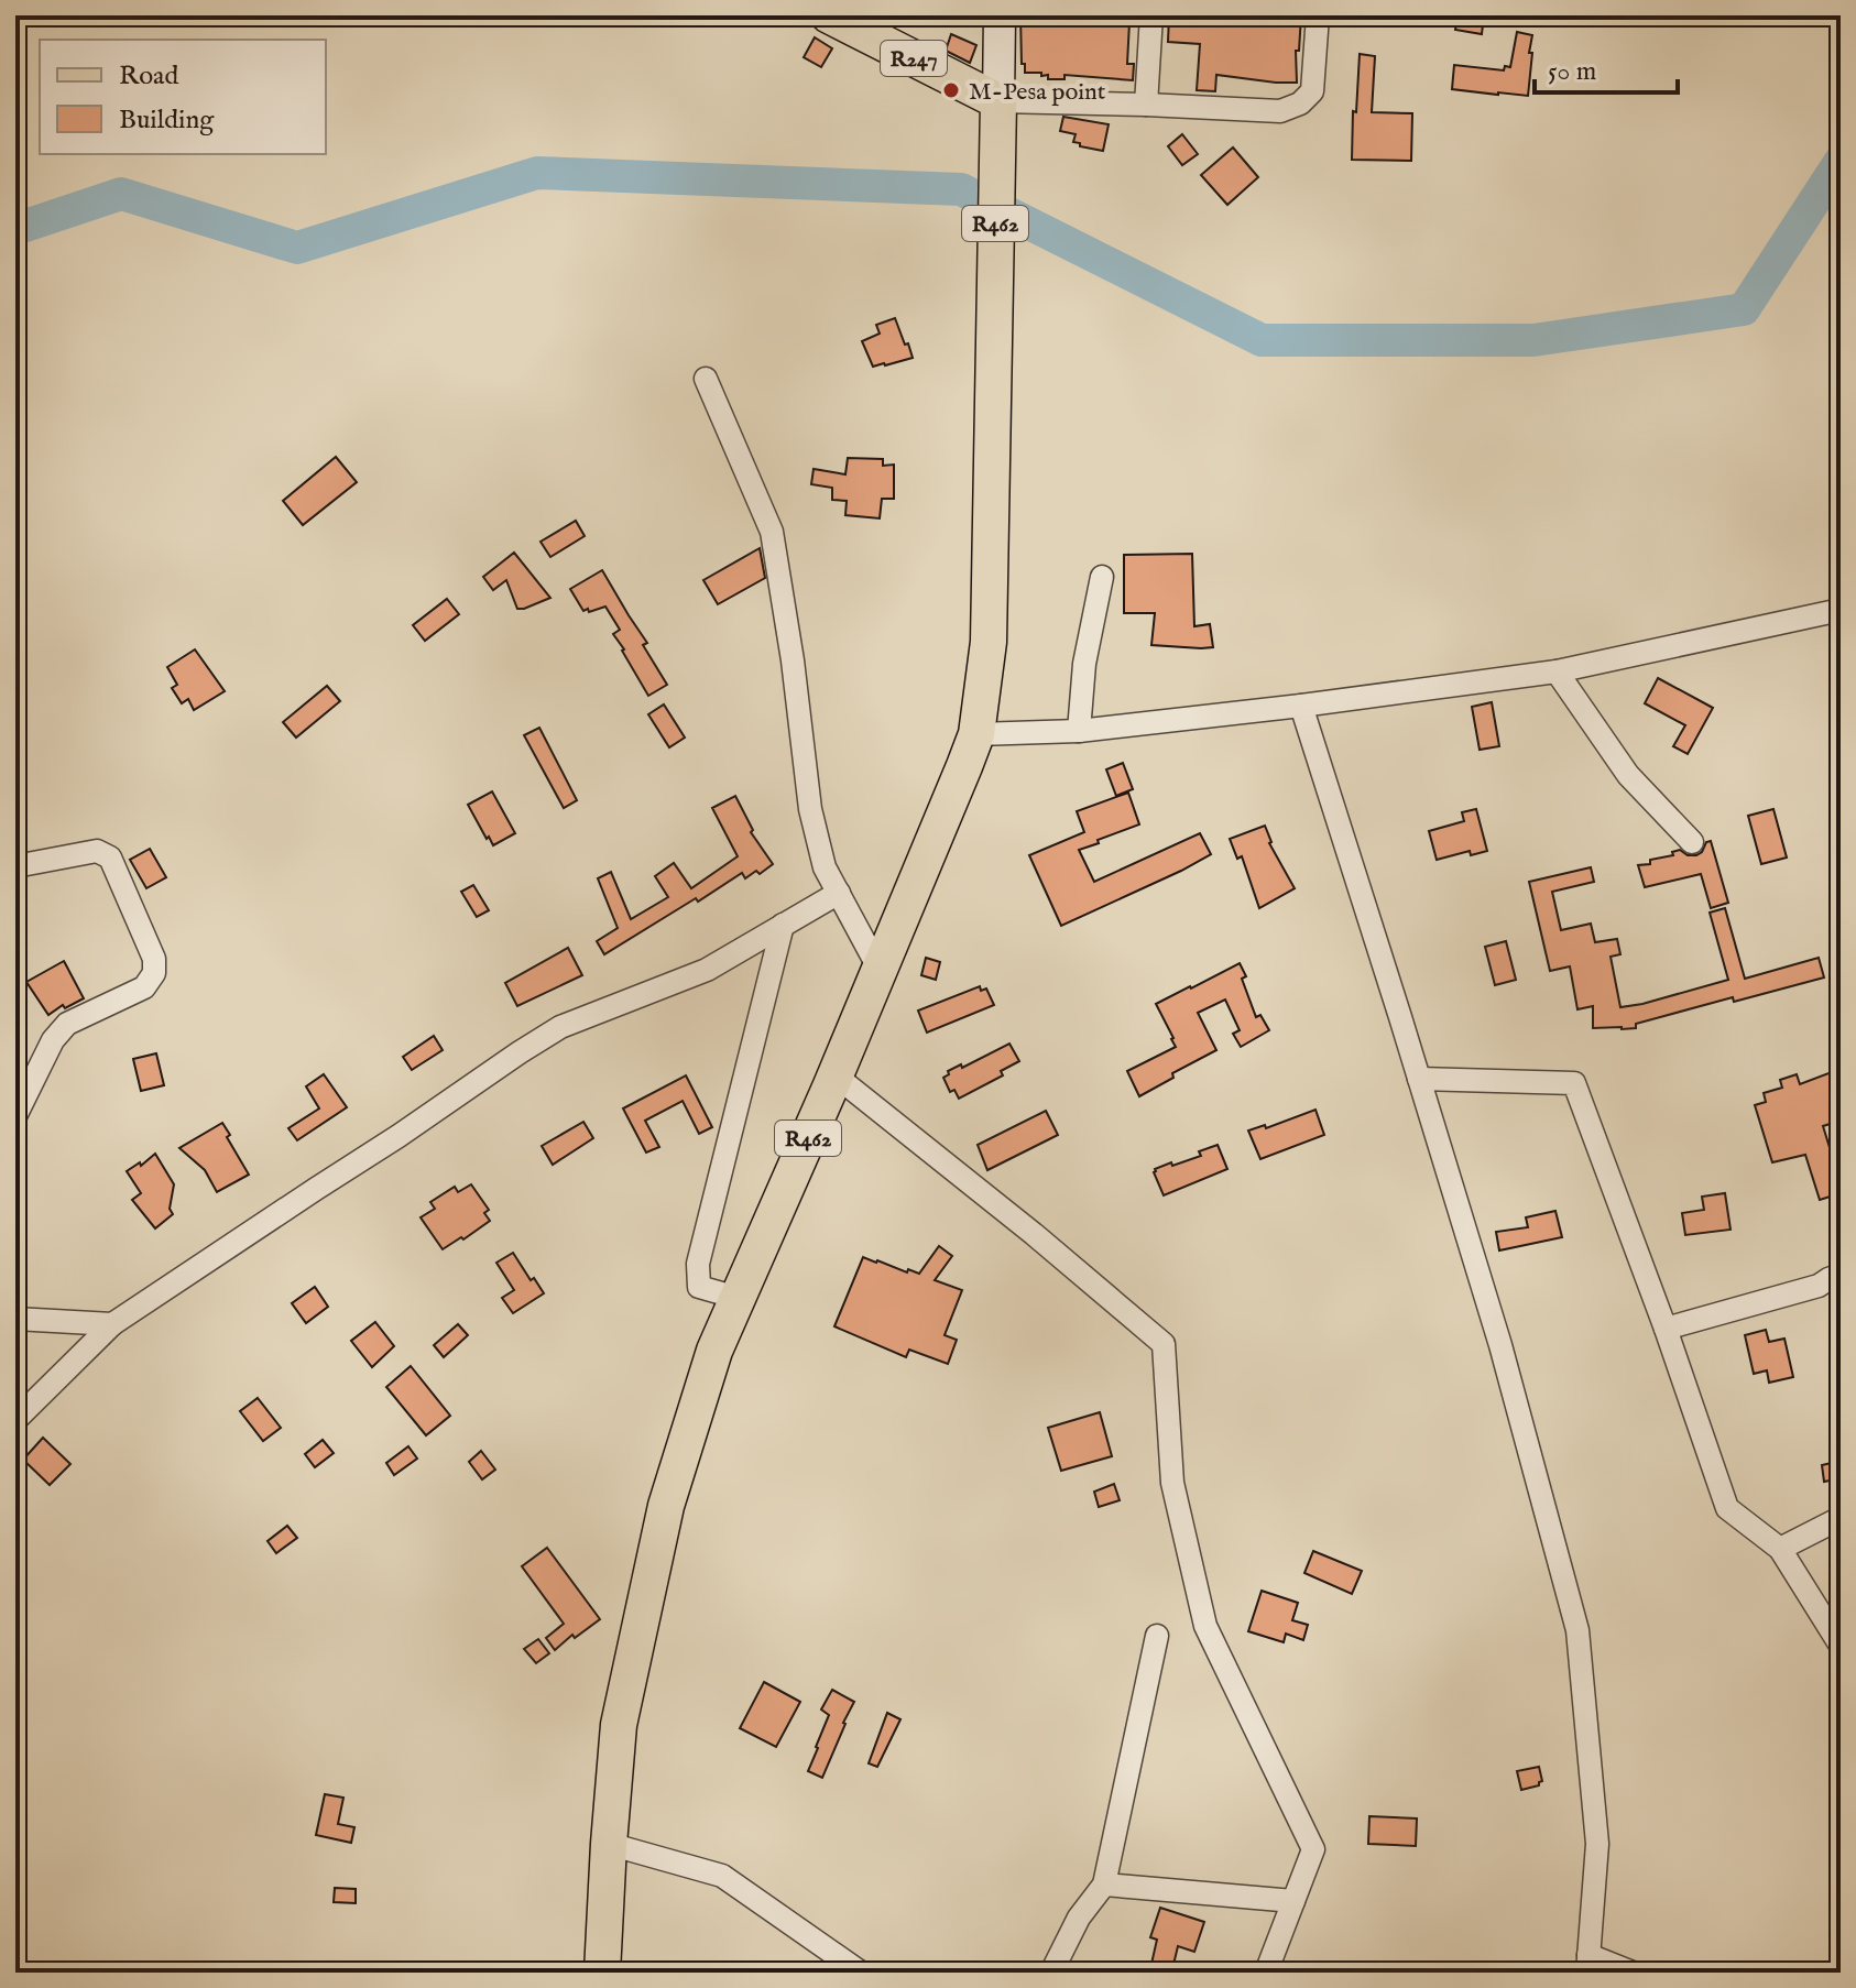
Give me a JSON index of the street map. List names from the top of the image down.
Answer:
{
  "streets": {
    "main road": ["R247", "R462"]
  },
  "crossings": [
    ["R247", "R462"]
  ],
  "places": ["M-Pesa point"],
  "legend": ["Road", "Building"],
  "scale_bar": "50 m"
}
